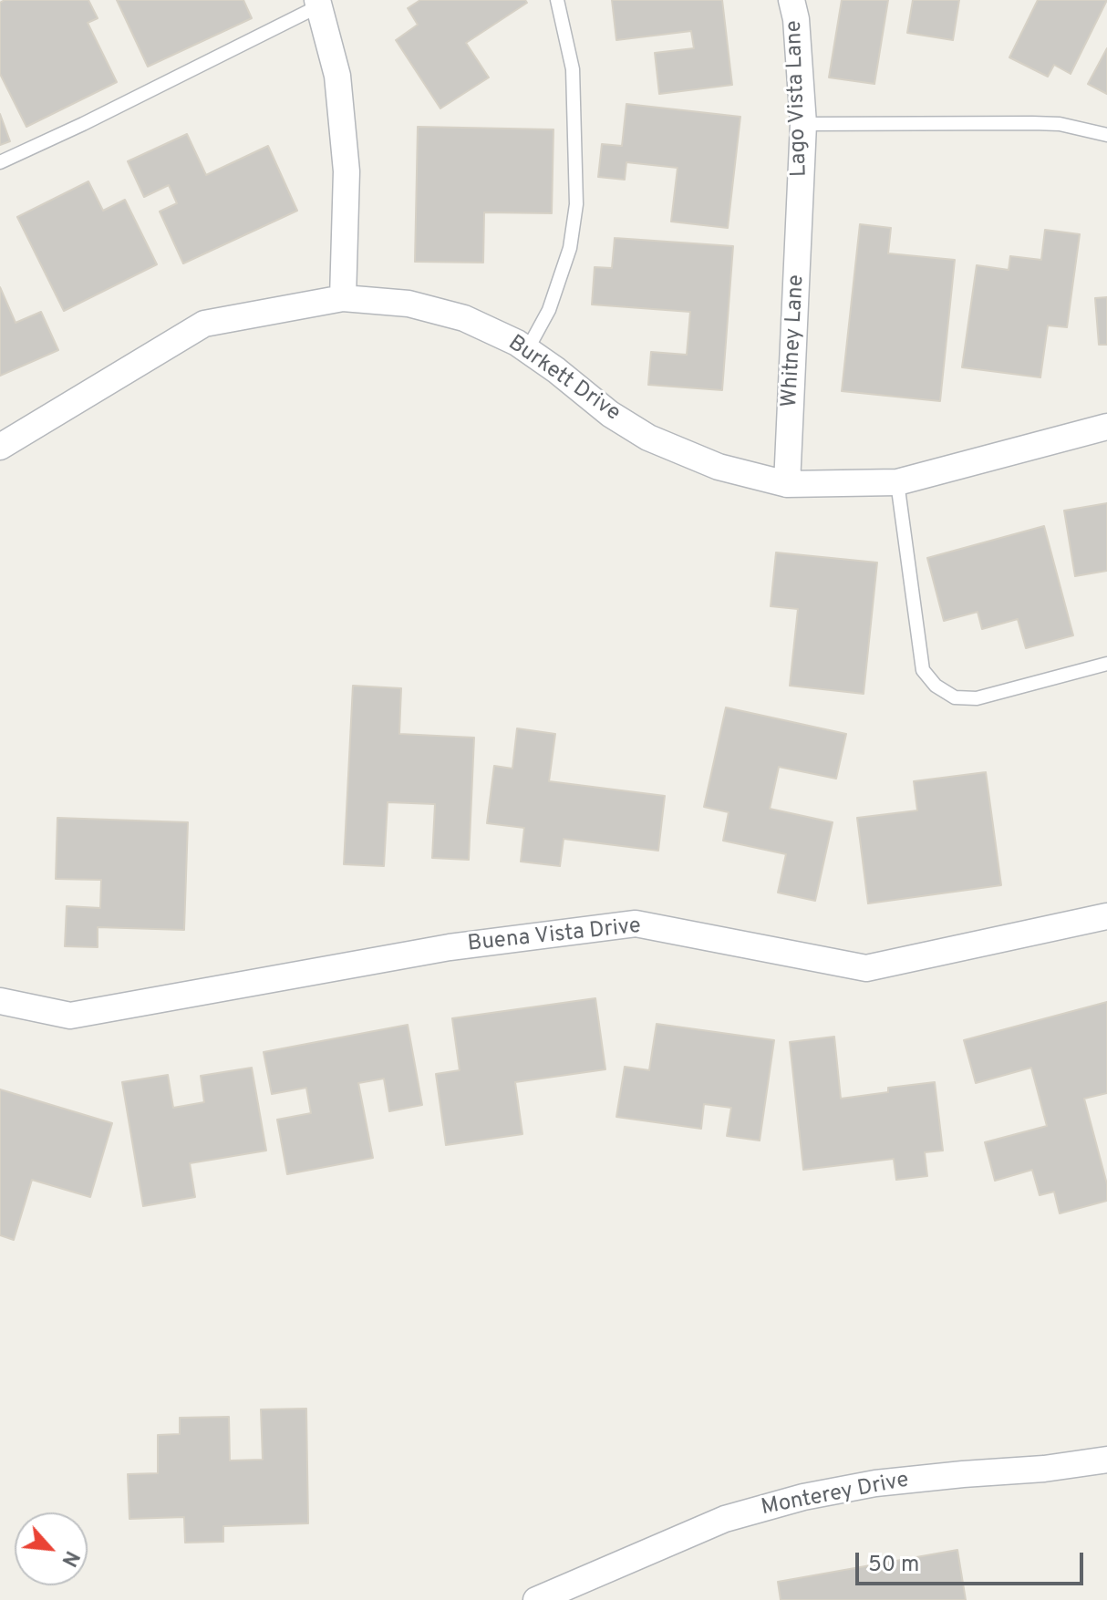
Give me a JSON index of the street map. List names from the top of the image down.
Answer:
{
  "streets": {
    "street": [
      "Lago Vista Lane",
      "Whitney Lane",
      "Burkett Drive",
      "Buena Vista Drive",
      "Monterey Drive"
    ]
  },
  "crossings": [
    ["Lago Vista Lane", "Whitney Lane"],
    ["Whitney Lane", "Burkett Drive"]
  ],
  "scale_bar": "50 m",
  "north": "bottom right"
}
